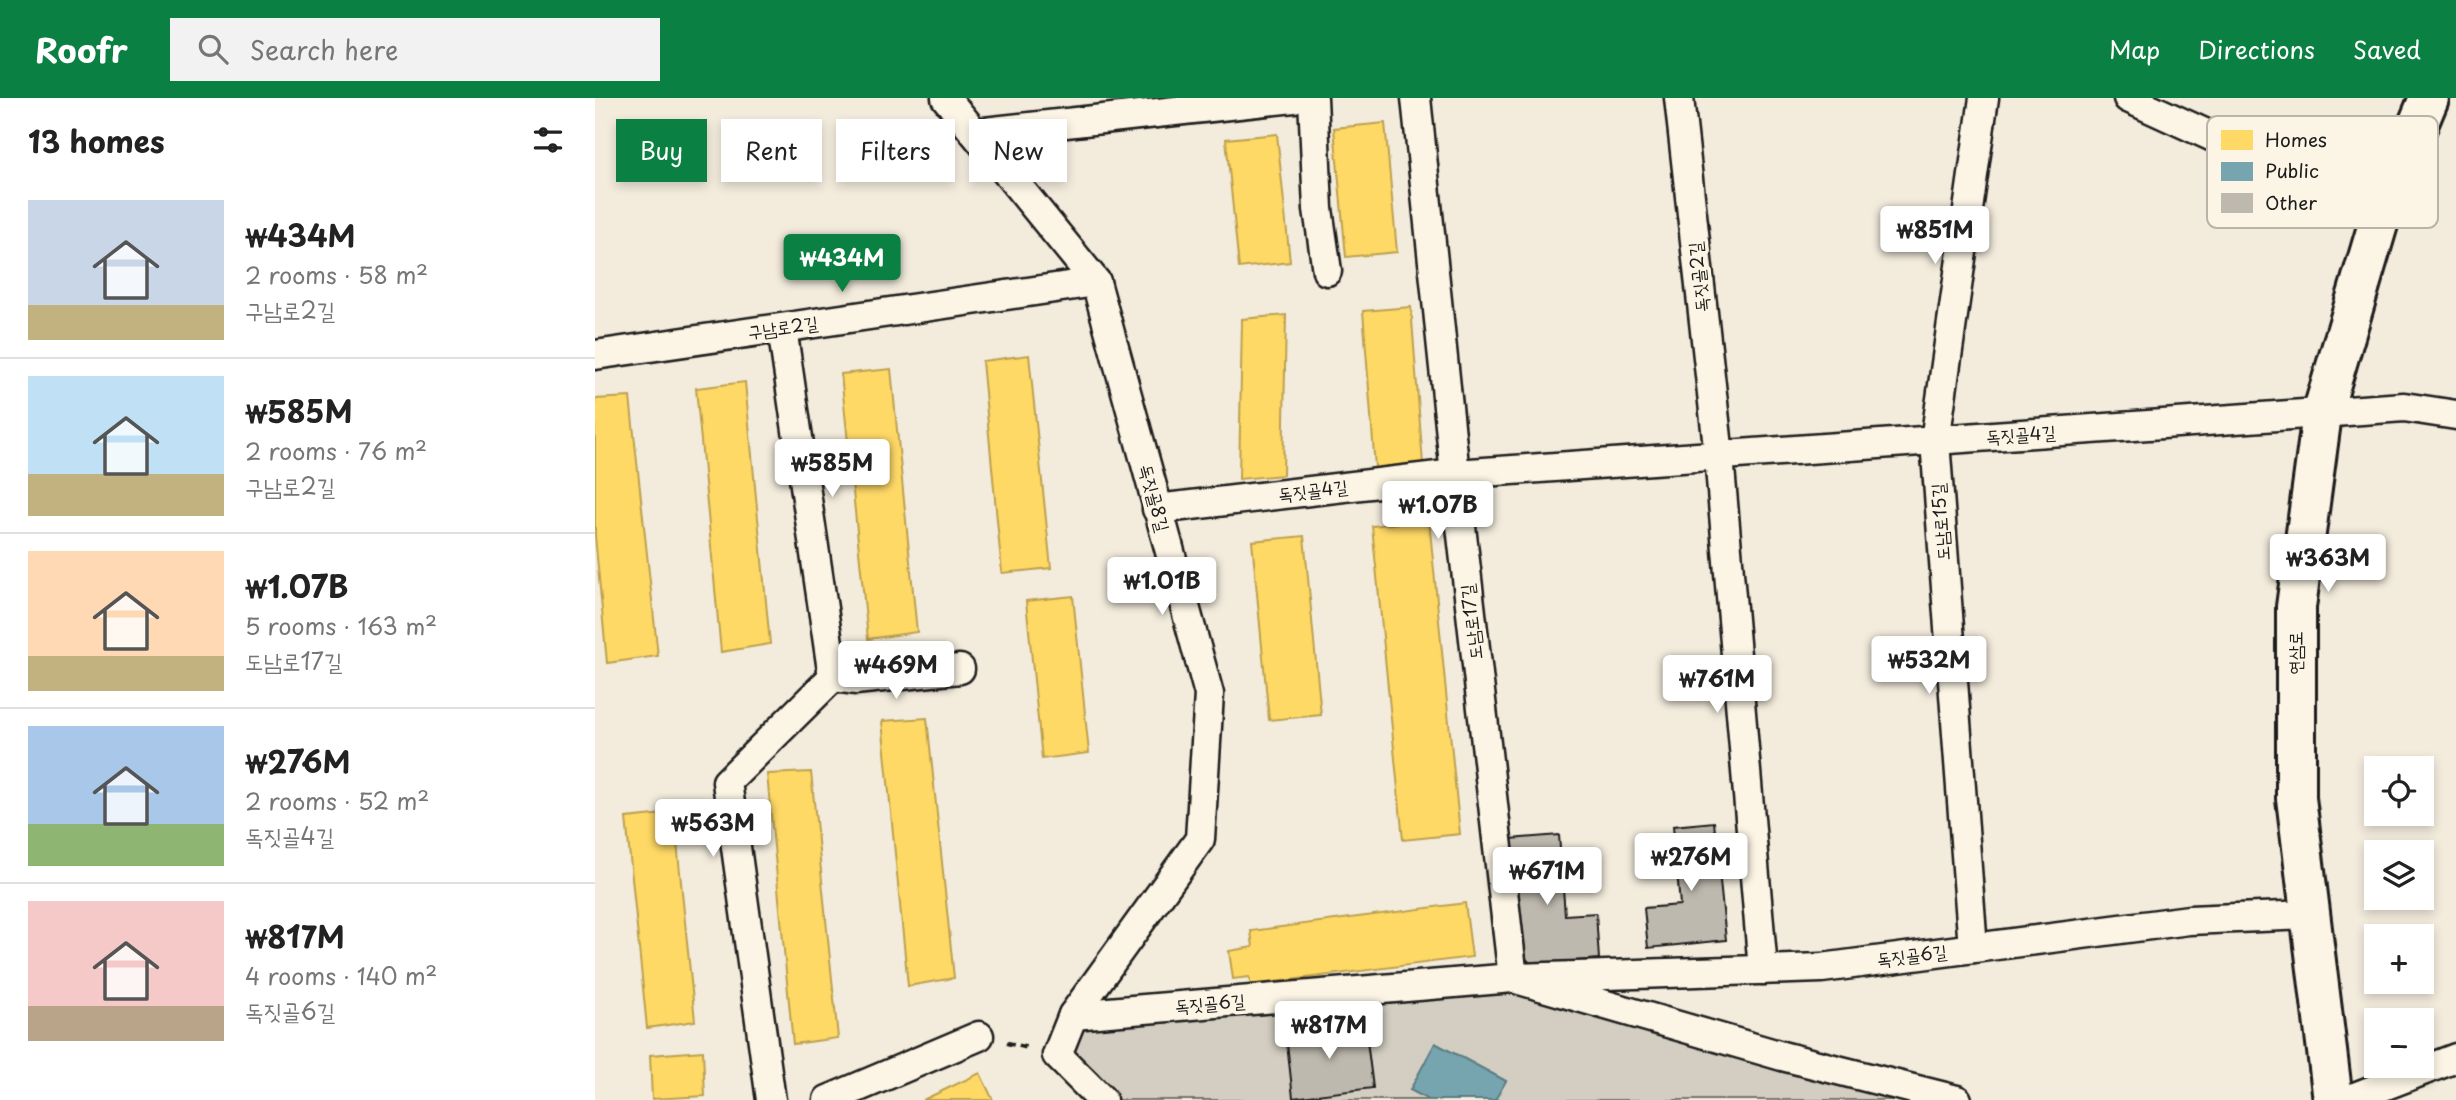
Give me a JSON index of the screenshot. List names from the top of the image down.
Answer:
{
  "streets": {
    "main road": ["연삼로"],
    "street": [
      "독짓골2길",
      "구남로2길",
      "독짓골4길",
      "독짓골8길",
      "도남로15길",
      "도남로17길",
      "독짓골6길"
    ]
  },
  "crossings": [
    ["독짓골2길", "독짓골4길"],
    ["구남로2길", "독짓골8길"],
    ["독짓골4길", "독짓골8길"],
    ["독짓골4길", "도남로15길"],
    ["독짓골4길", "도남로17길"],
    ["독짓골4길", "연삼로"],
    ["독짓골8길", "독짓골6길"],
    ["도남로15길", "독짓골6길"],
    ["도남로17길", "독짓골6길"],
    ["연삼로", "독짓골6길"]
  ],
  "legend": ["Homes", "Public", "Other"],
  "page": {
    "header": "Roofr",
    "search": "Search here",
    "nav": ["Map", "Directions", "Saved"],
    "heading": "13 homes",
    "chip": [
      "Buy",
      "Rent",
      "Filters",
      "New"
    ],
    "list": [
      {
        "name": "₩434M",
        "note": "2 rooms · 58 m² · 구남로2길"
      },
      {
        "name": "₩585M",
        "note": "2 rooms · 76 m² · 구남로2길"
      },
      {
        "name": "₩1.07B",
        "note": "5 rooms · 163 m² · 도남로17길"
      },
      {
        "name": "₩276M",
        "note": "2 rooms · 52 m² · 독짓골4길"
      },
      {
        "name": "₩817M",
        "note": "4 rooms · 140 m² · 독짓골6길"
      }
    ],
    "price": [
      "₩851M",
      "₩434M",
      "₩585M",
      "₩1.07B",
      "₩363M",
      "₩1.01B",
      "₩532M",
      "₩469M",
      "₩761M",
      "₩563M",
      "₩276M",
      "₩671M",
      "₩817M"
    ],
    "map_buttons": ["+", "−"]
  }
}
